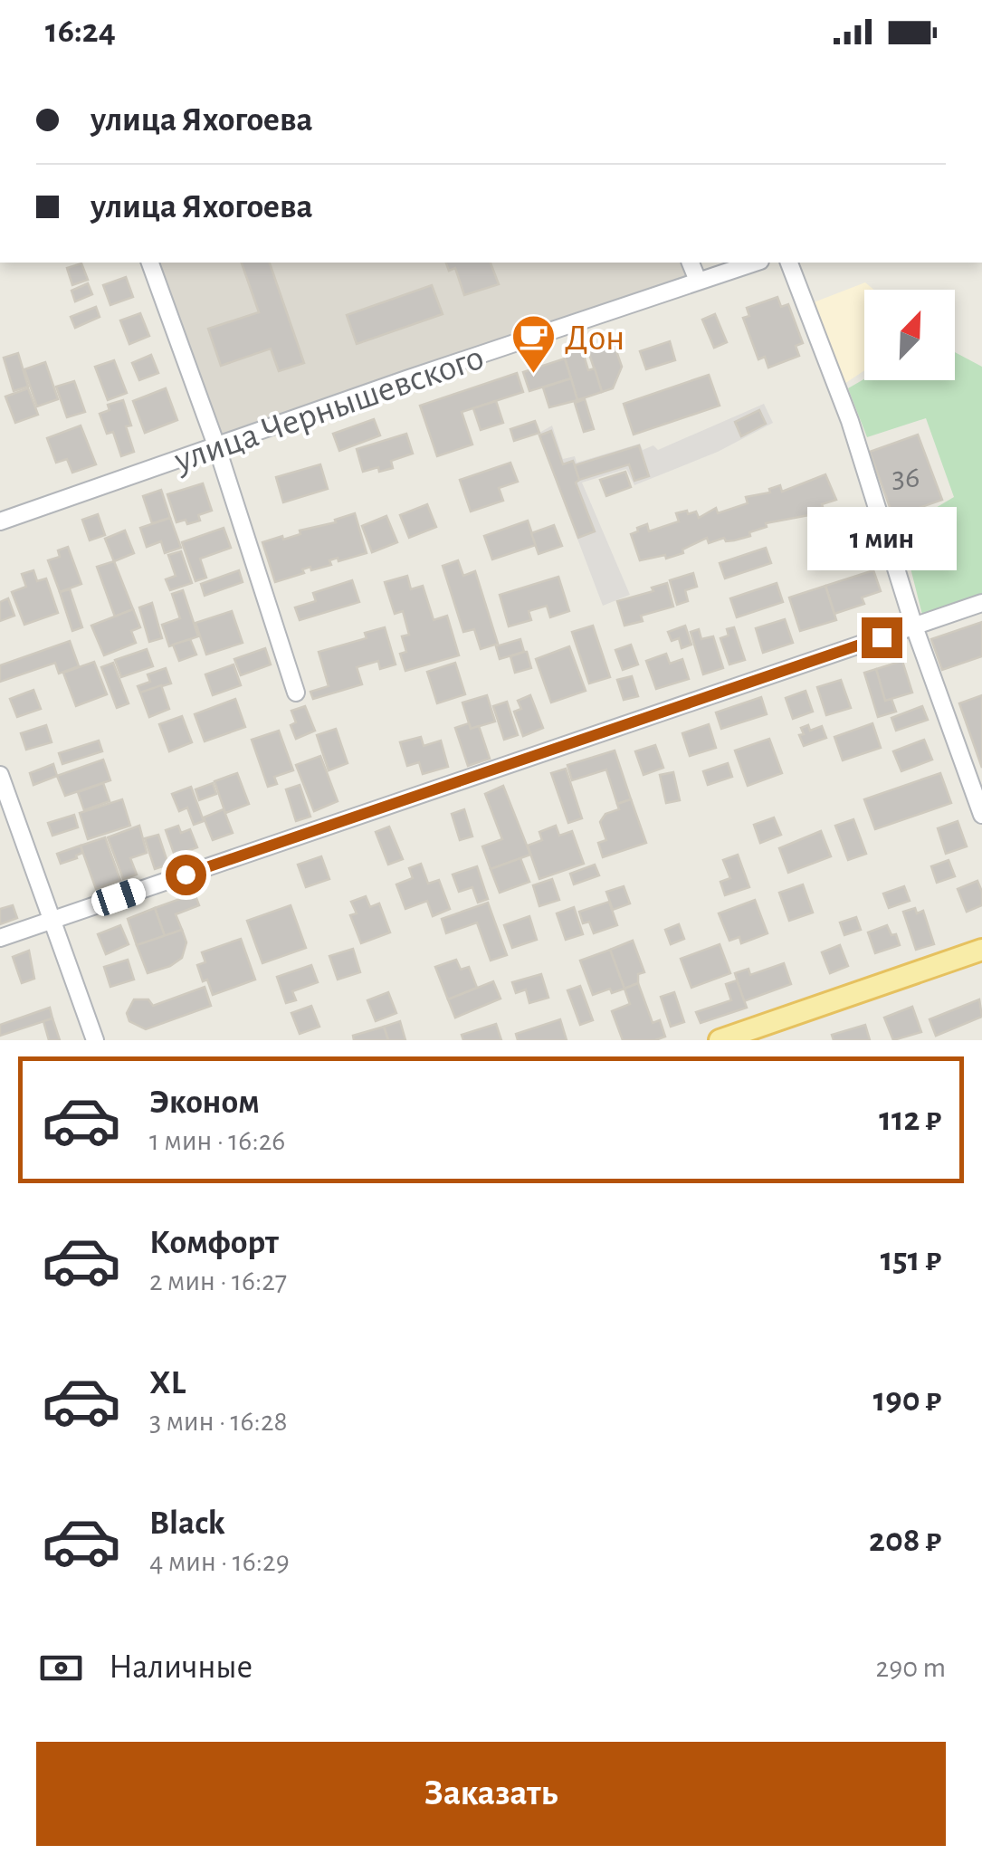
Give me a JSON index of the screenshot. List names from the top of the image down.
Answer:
{
  "streets": {
    "street": ["улица Чернышевского"]
  },
  "places": {
    "cafe": ["Дон"]
  },
  "house_numbers": ["36"],
  "north": "top right",
  "page": {
    "status": "16:24",
    "banner": ["улица Яхогоева", "улица Яхогоева"],
    "bubble": "1 мин",
    "list": [
      {
        "name": "Эконом",
        "note": "1 мин · 16:26",
        "value": "112 ₽"
      },
      {
        "name": "Комфорт",
        "note": "2 мин · 16:27",
        "value": "151 ₽"
      },
      {
        "name": "XL",
        "note": "3 мин · 16:28",
        "value": "190 ₽"
      },
      {
        "name": "Black",
        "note": "4 мин · 16:29",
        "value": "208 ₽"
      }
    ],
    "pay": ["Наличные", "290 m"],
    "buttons": "Заказать"
  }
}
